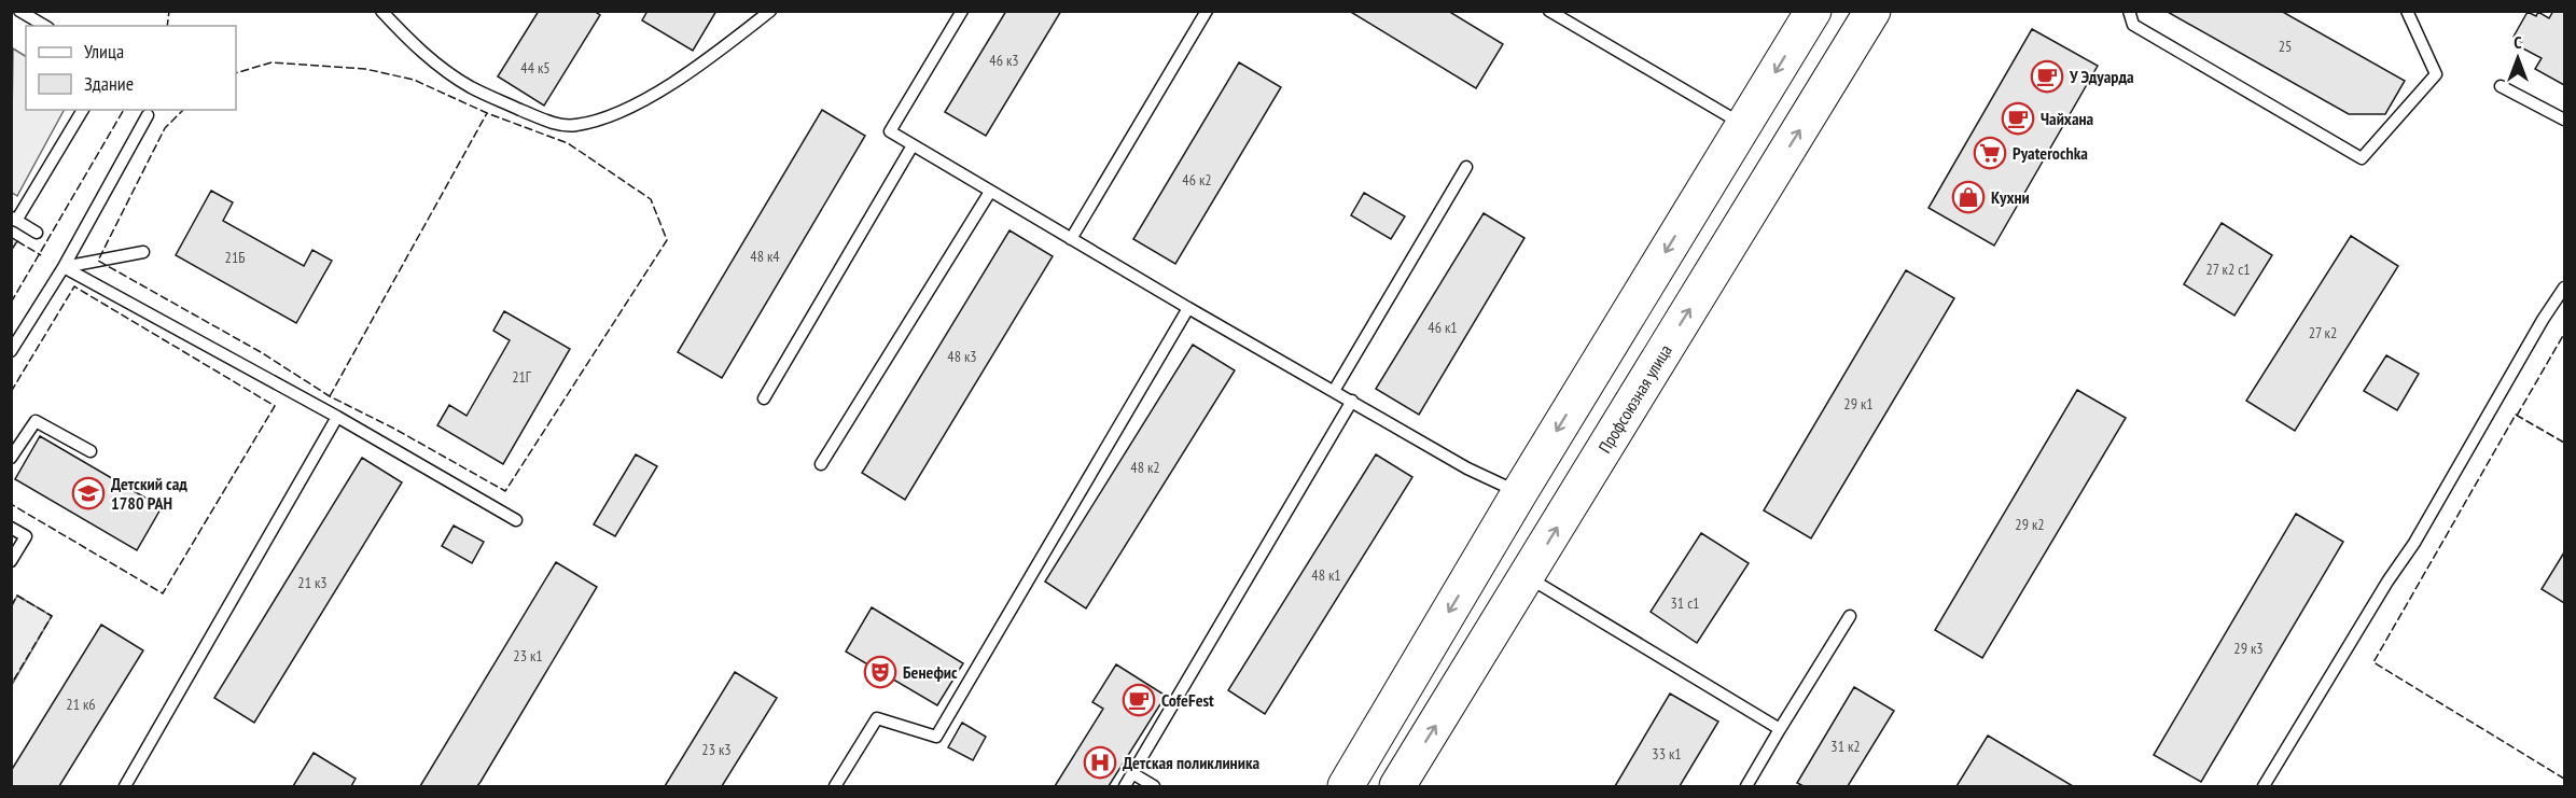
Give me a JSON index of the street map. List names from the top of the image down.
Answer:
{
  "streets": {
    "main road": ["Профсоюзная улица"]
  },
  "places": {
    "cafe": ["У Эдуарда", "Чайхана", "CofeFest"],
    "supermarket": ["Pyaterochka"],
    "shop": ["Кухни"],
    "school or university": ["Детский сад 1780 РАН"],
    "theatre": ["Бенефис"],
    "hospital": ["Детская поликлиника"]
  },
  "house_numbers": [
    "25",
    "46 к3",
    "44 к5",
    "46 к2",
    "48 к4",
    "21Б",
    "27 к2 с1",
    "46 к1",
    "27 к2",
    "48 к3",
    "21Г",
    "29 к1",
    "48 к2",
    "29 к2",
    "48 к1",
    "21 к3",
    "31 с1",
    "29 к3",
    "23 к1",
    "21 к6",
    "31 к2",
    "23 к3",
    "33 к1"
  ],
  "legend": ["Улица", "Здание"],
  "north": "top"
}
